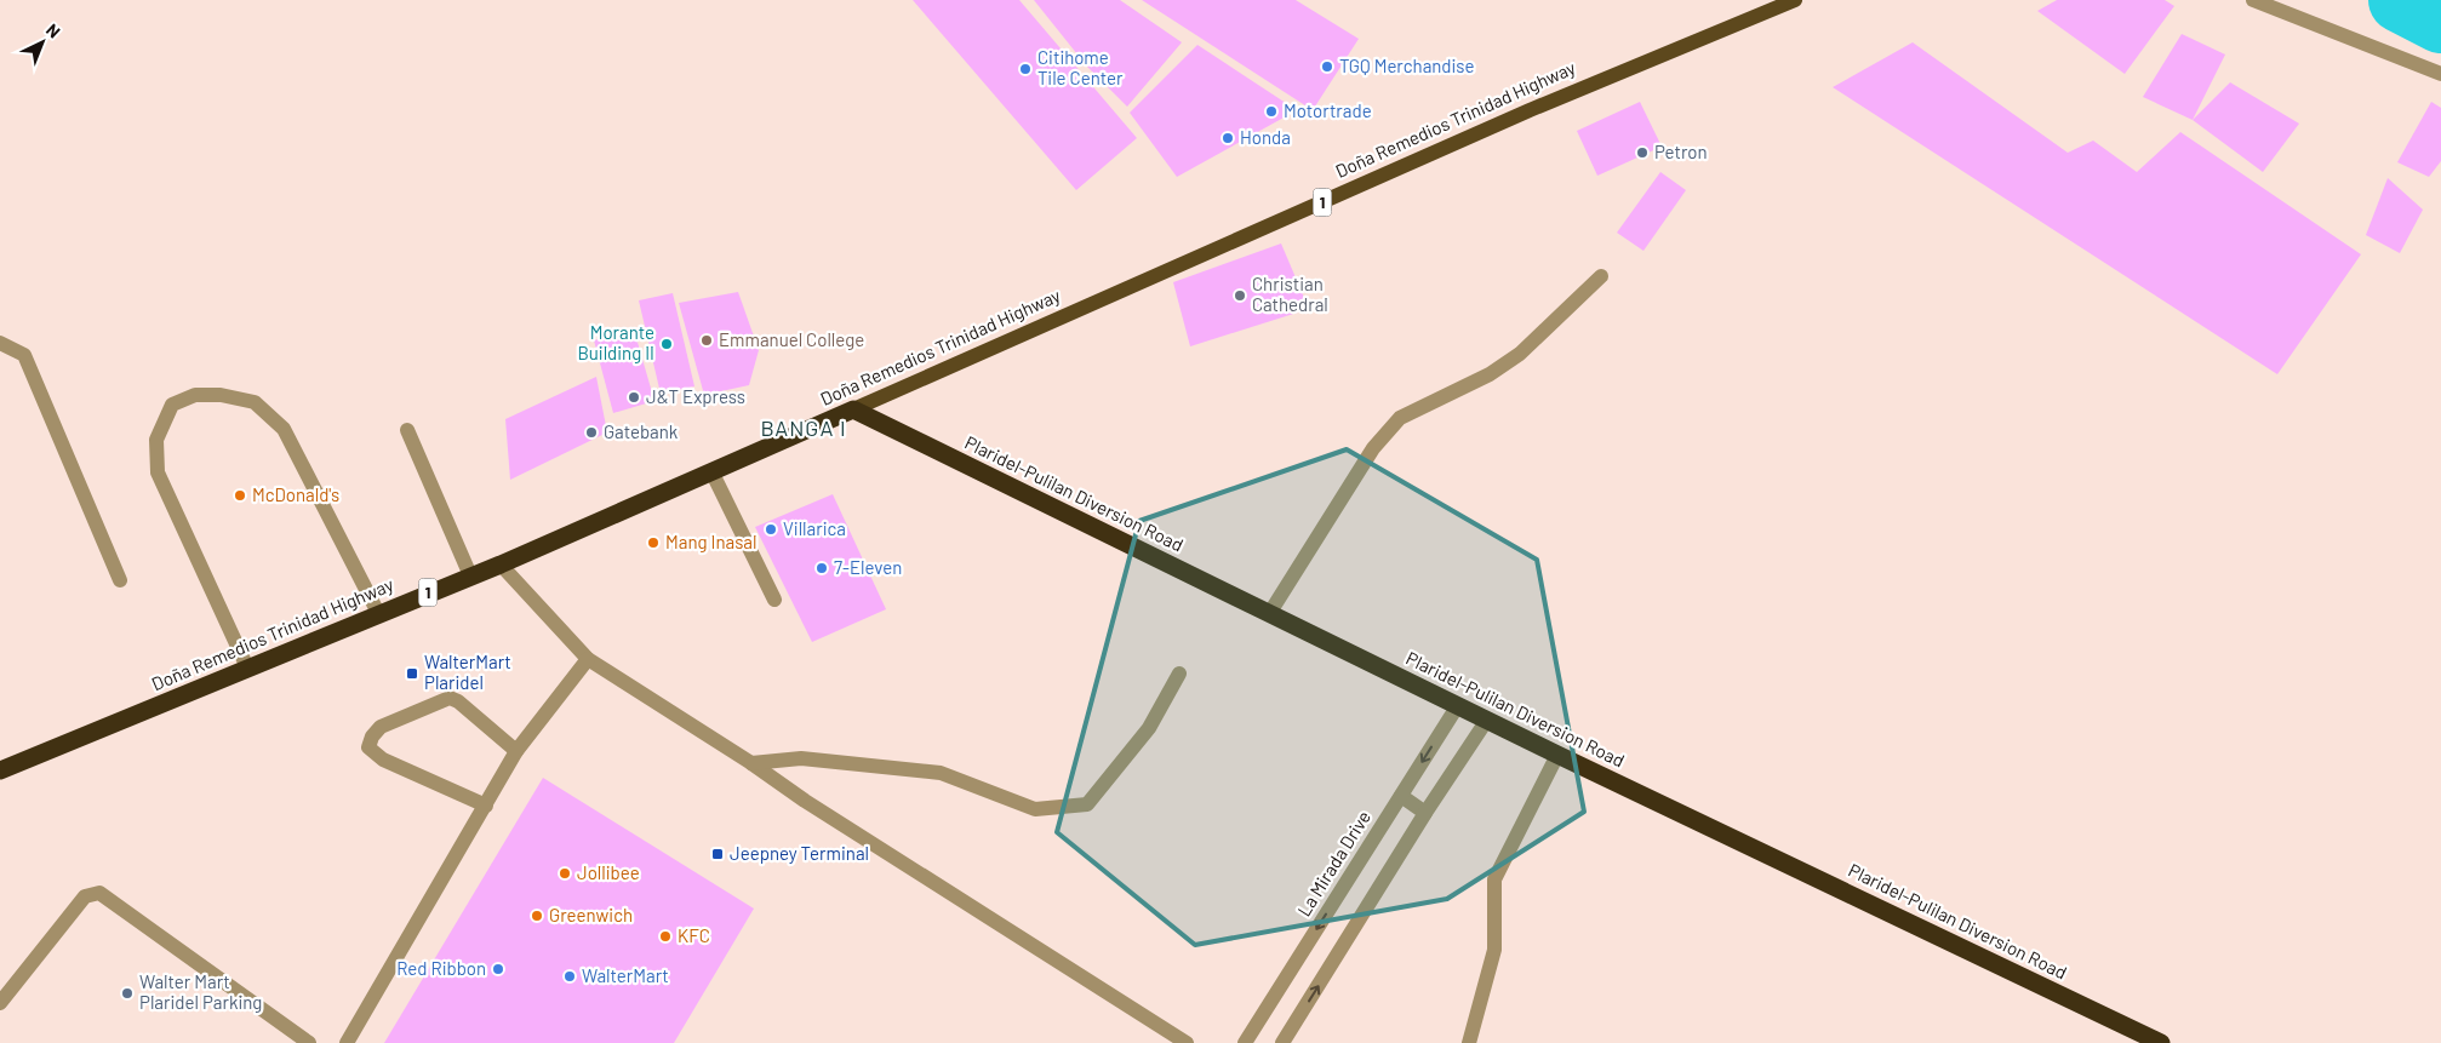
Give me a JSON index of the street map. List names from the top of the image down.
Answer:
{
  "streets": {
    "highway": ["Doña Remedios Trinidad Highway", "1", "Plaridel-Pulilan Diversion Road"],
    "street": ["La Mirada Drive"]
  },
  "crossings": [
    ["Doña Remedios Trinidad Highway", "Plaridel-Pulilan Diversion Road"],
    ["Plaridel-Pulilan Diversion Road", "La Mirada Drive"]
  ],
  "districts": ["BANGA I"],
  "places": {
    "other": [
      "TGQ Merchandise",
      "Citihome Tile Center",
      "Motortrade",
      "Honda",
      "Petron",
      "Christian Cathedral",
      "Emmanuel College",
      "Morante Building II",
      "J&T Express",
      "Gatebank",
      "McDonald's",
      "Villarica",
      "Mang Inasal",
      "7-Eleven",
      "Jollibee",
      "Greenwich",
      "KFC",
      "Red Ribbon",
      "WalterMart",
      "Walter Mart Plaridel Parking"
    ],
    "transit": ["WalterMart Plaridel", "Jeepney Terminal"]
  },
  "north": "top right"
}
